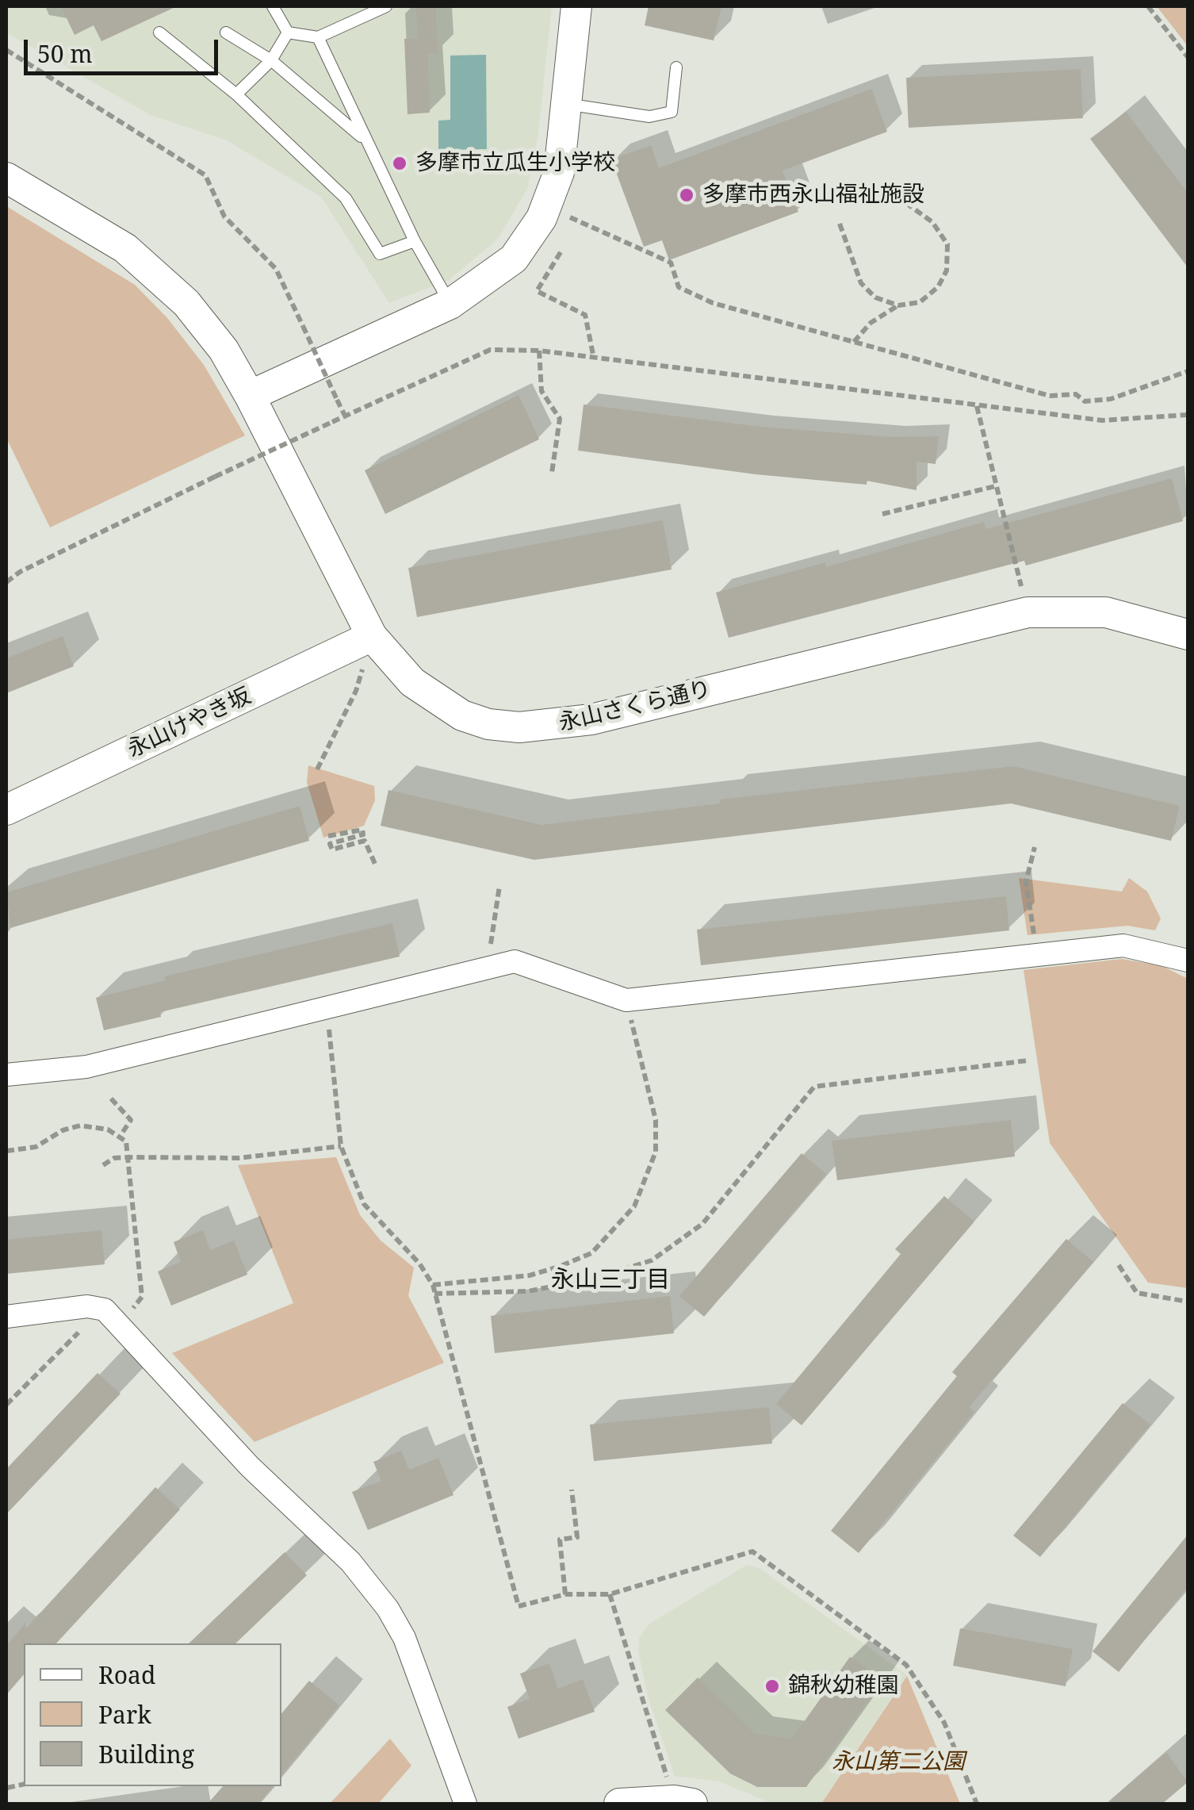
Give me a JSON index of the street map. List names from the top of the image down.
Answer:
{
  "streets": {
    "street": ["永山さくら通り", "永山けやき坂"]
  },
  "crossings": [
    ["永山さくら通り", "永山けやき坂"]
  ],
  "districts": ["永山三丁目"],
  "parks": ["永山第二公園"],
  "places": ["多摩市立瓜生小学校", "多摩市西永山福祉施設", "錦秋幼稚園"],
  "legend": ["Road", "Park", "Building"],
  "scale_bar": "50 m"
}
